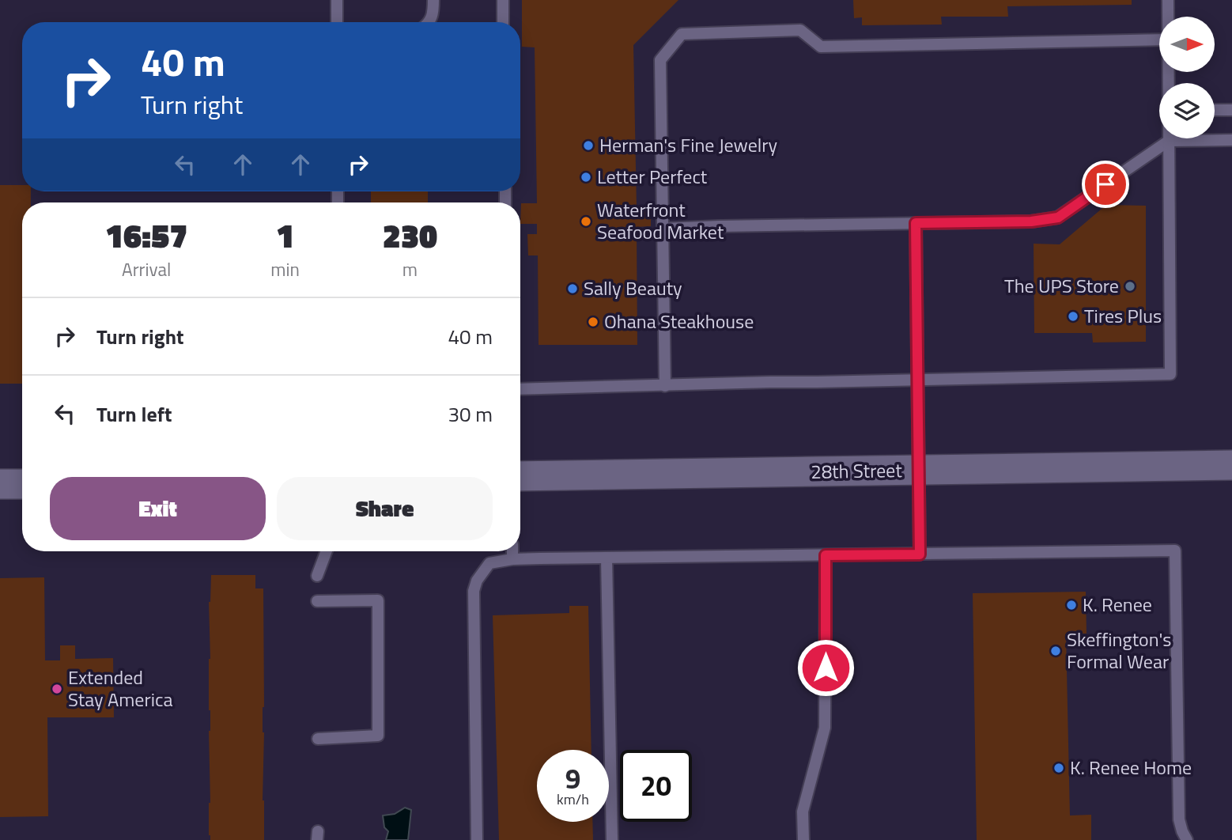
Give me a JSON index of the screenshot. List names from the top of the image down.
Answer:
{
  "streets": {
    "street": ["28th Street"]
  },
  "places": [
    "Herman's Fine Jewelry",
    "Letter Perfect",
    "Waterfront Seafood Market",
    "The UPS Store",
    "Sally Beauty",
    "Tires Plus",
    "Ohana Steakhouse",
    "K. Renee",
    "Skeffington's Formal Wear",
    "Extended Stay America",
    "K. Renee Home"
  ],
  "north": "right",
  "page": {
    "turn": ["40 m", "Turn right"],
    "eta": [
      "16:57",
      "Arrival",
      "1",
      "min",
      "230",
      "m"
    ],
    "list": [
      {
        "name": "Turn right",
        "value": "40 m"
      },
      {
        "name": "Turn left",
        "value": "30 m"
      }
    ],
    "buttons": ["Exit", "Share"],
    "speed": "9 km/h",
    "limit": "20"
  }
}
